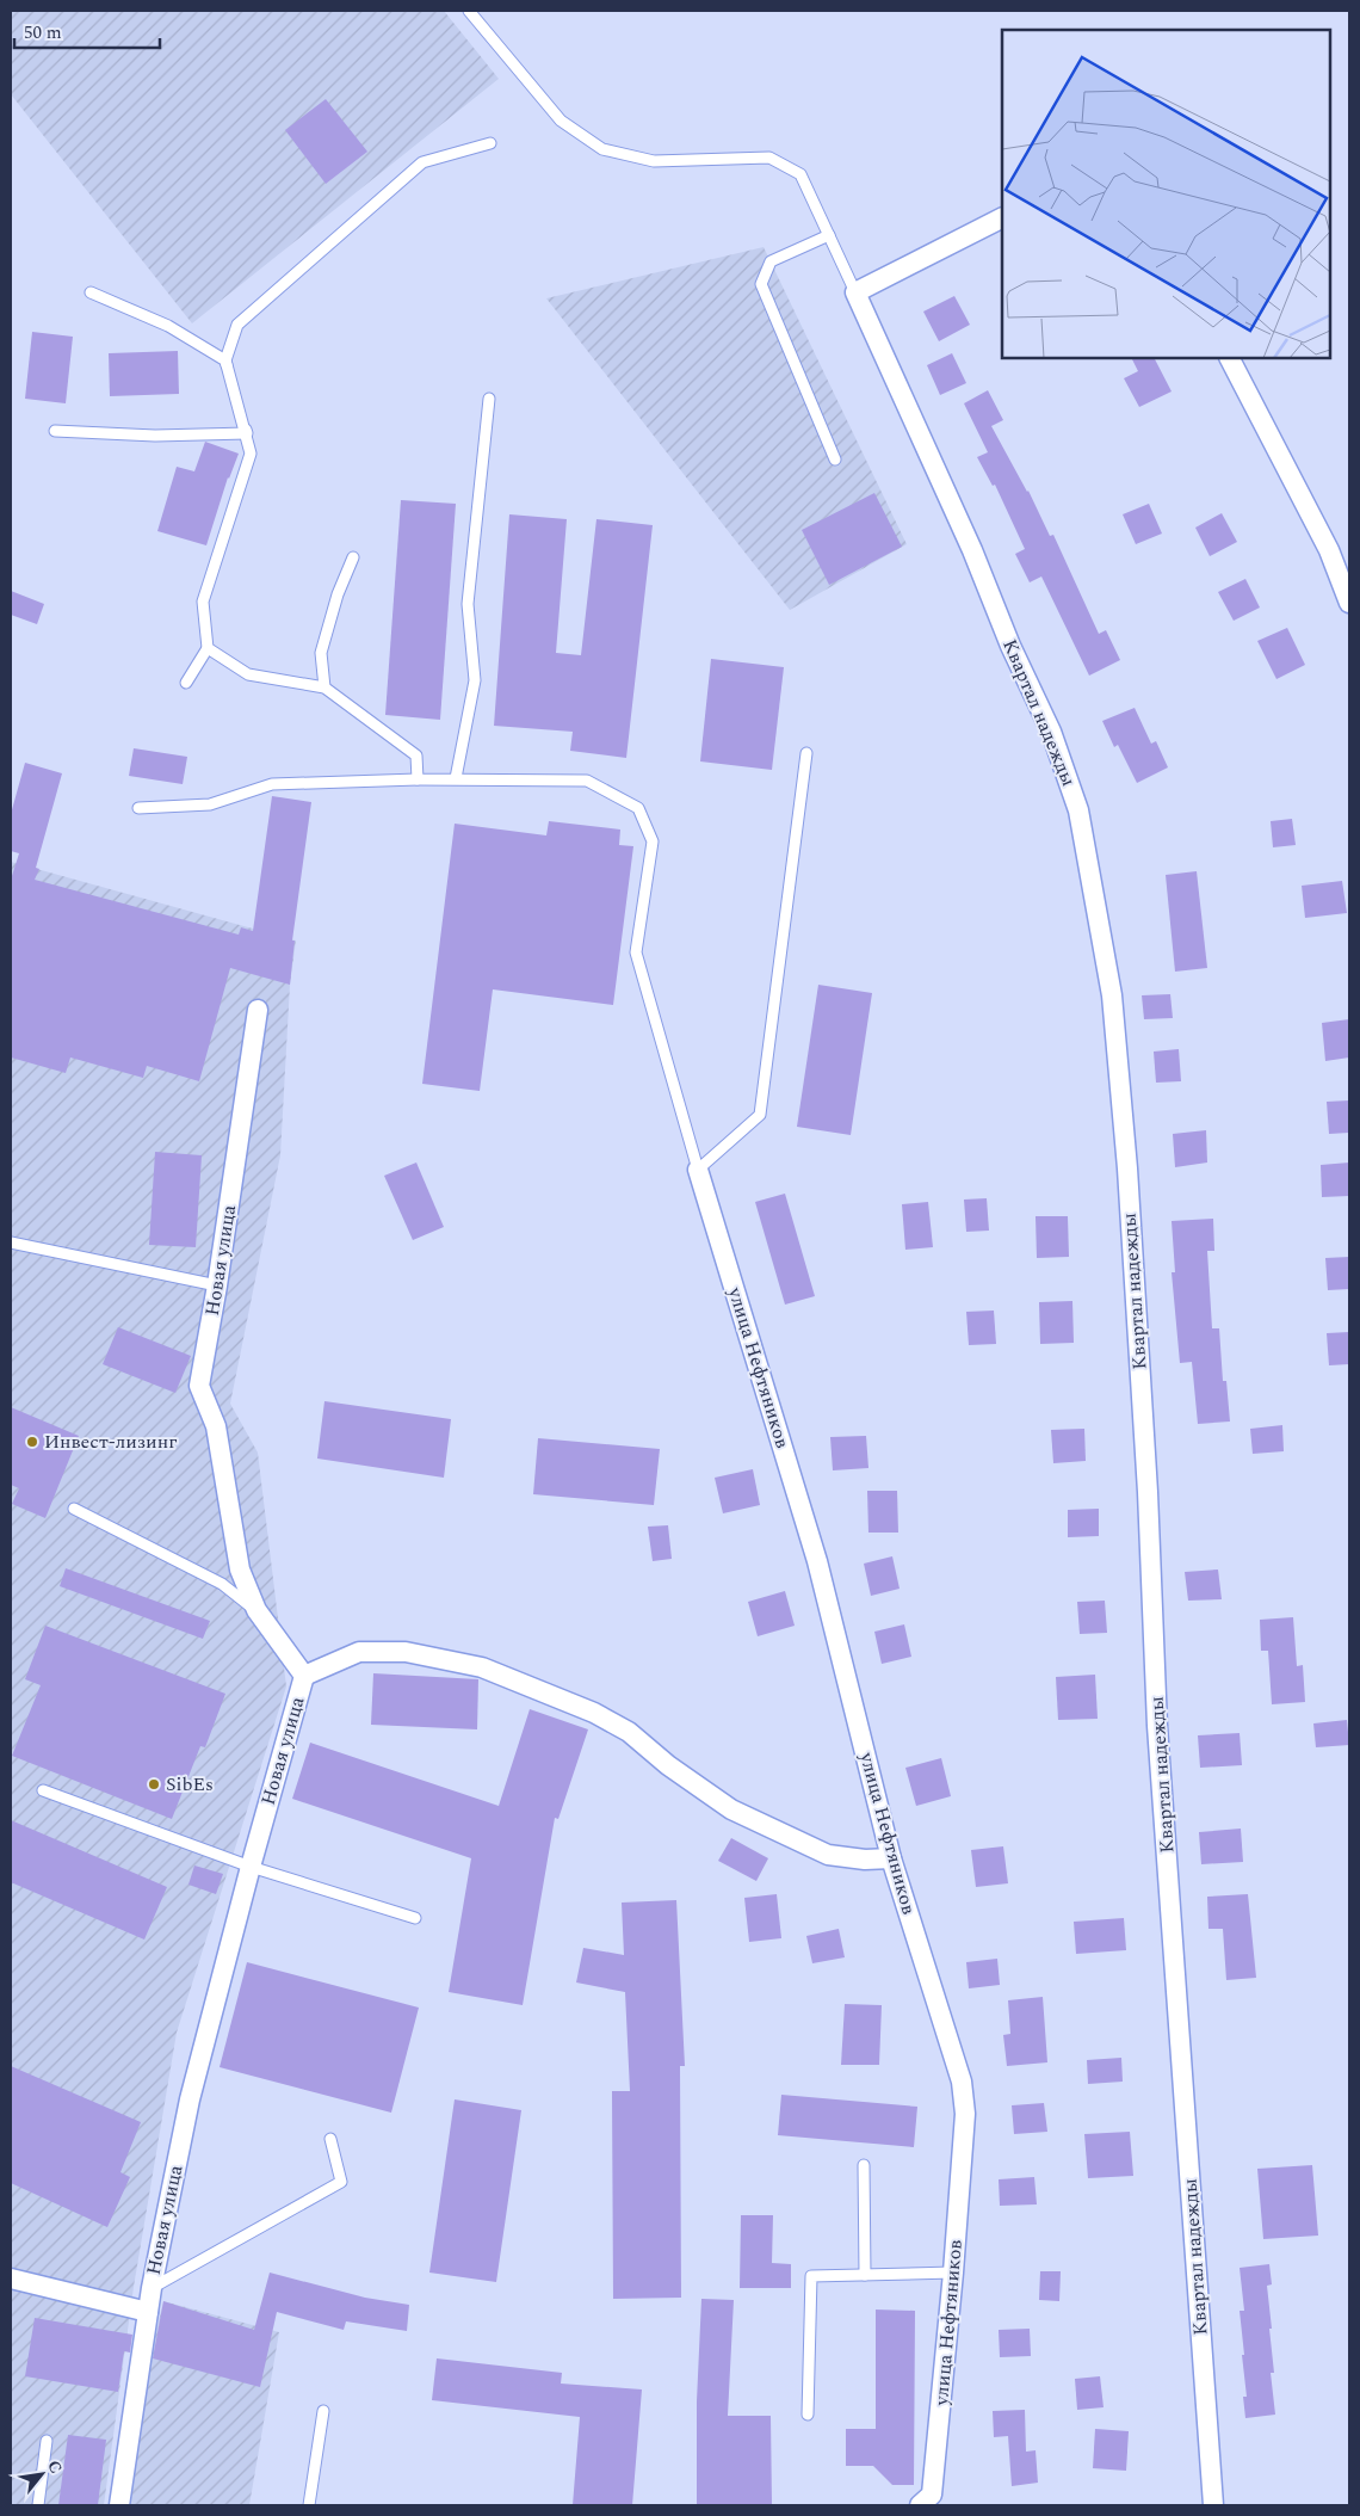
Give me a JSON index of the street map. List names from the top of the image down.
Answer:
{
  "streets": {
    "street": ["Квартал надежды", "Новая улица", "улица Нефтяников"]
  },
  "places": ["Инвест-лизинг", "SibEs"],
  "scale_bar": "50 m",
  "north": "top right"
}
